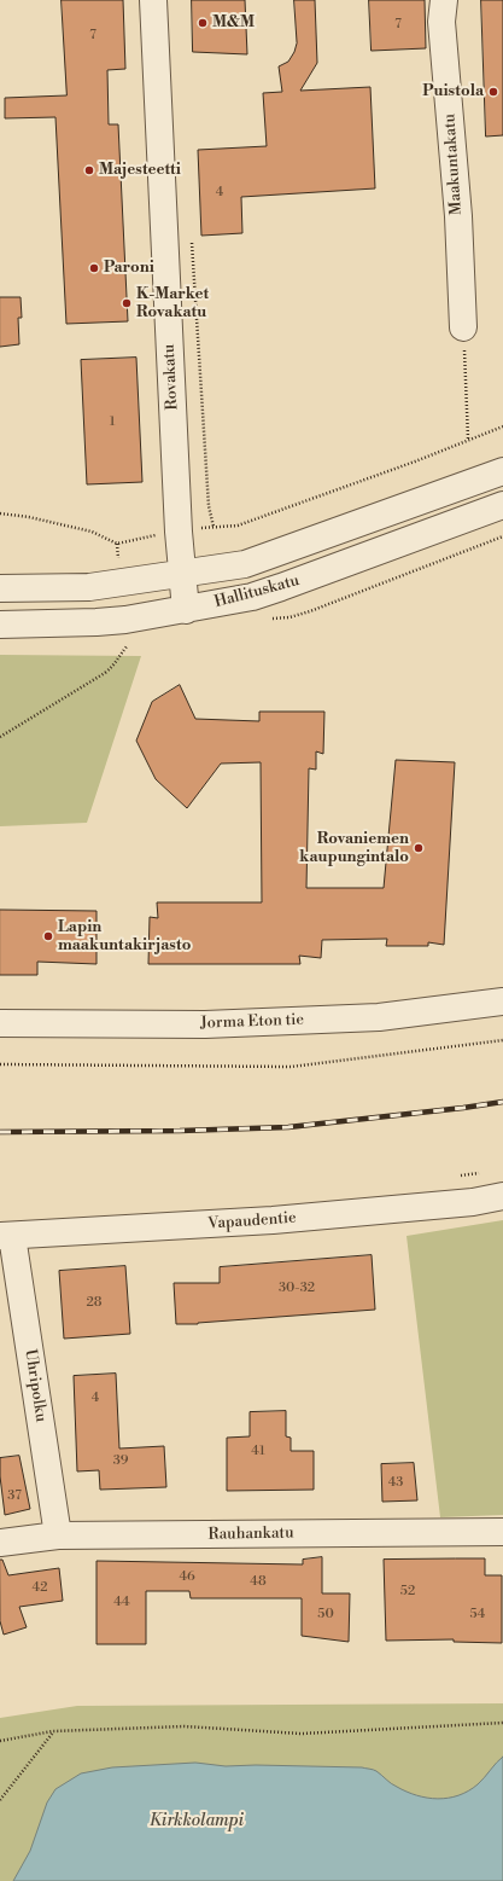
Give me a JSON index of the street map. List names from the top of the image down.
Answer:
{
  "streets": {
    "street": [
      "Maakuntakatu",
      "Rovakatu",
      "Hallituskatu",
      "Jorma Eton tie",
      "Vapaudentie",
      "Uhripolku",
      "Rauhankatu"
    ]
  },
  "crossings": [
    ["Rovakatu", "Hallituskatu"],
    ["Vapaudentie", "Uhripolku"],
    ["Uhripolku", "Rauhankatu"]
  ],
  "water": ["Kirkkolampi"],
  "places": [
    "M&M",
    "Puistola",
    "Majesteetti",
    "Paroni",
    "K-Market Rovakatu",
    "Rovaniemen kaupungintalo",
    "Lapin maakuntakirjasto"
  ],
  "house_numbers": [
    "7",
    "7",
    "4",
    "1",
    "30-32",
    "28",
    "4",
    "41",
    "39",
    "43",
    "37",
    "46",
    "48",
    "42",
    "52",
    "44",
    "50",
    "54"
  ]
}
